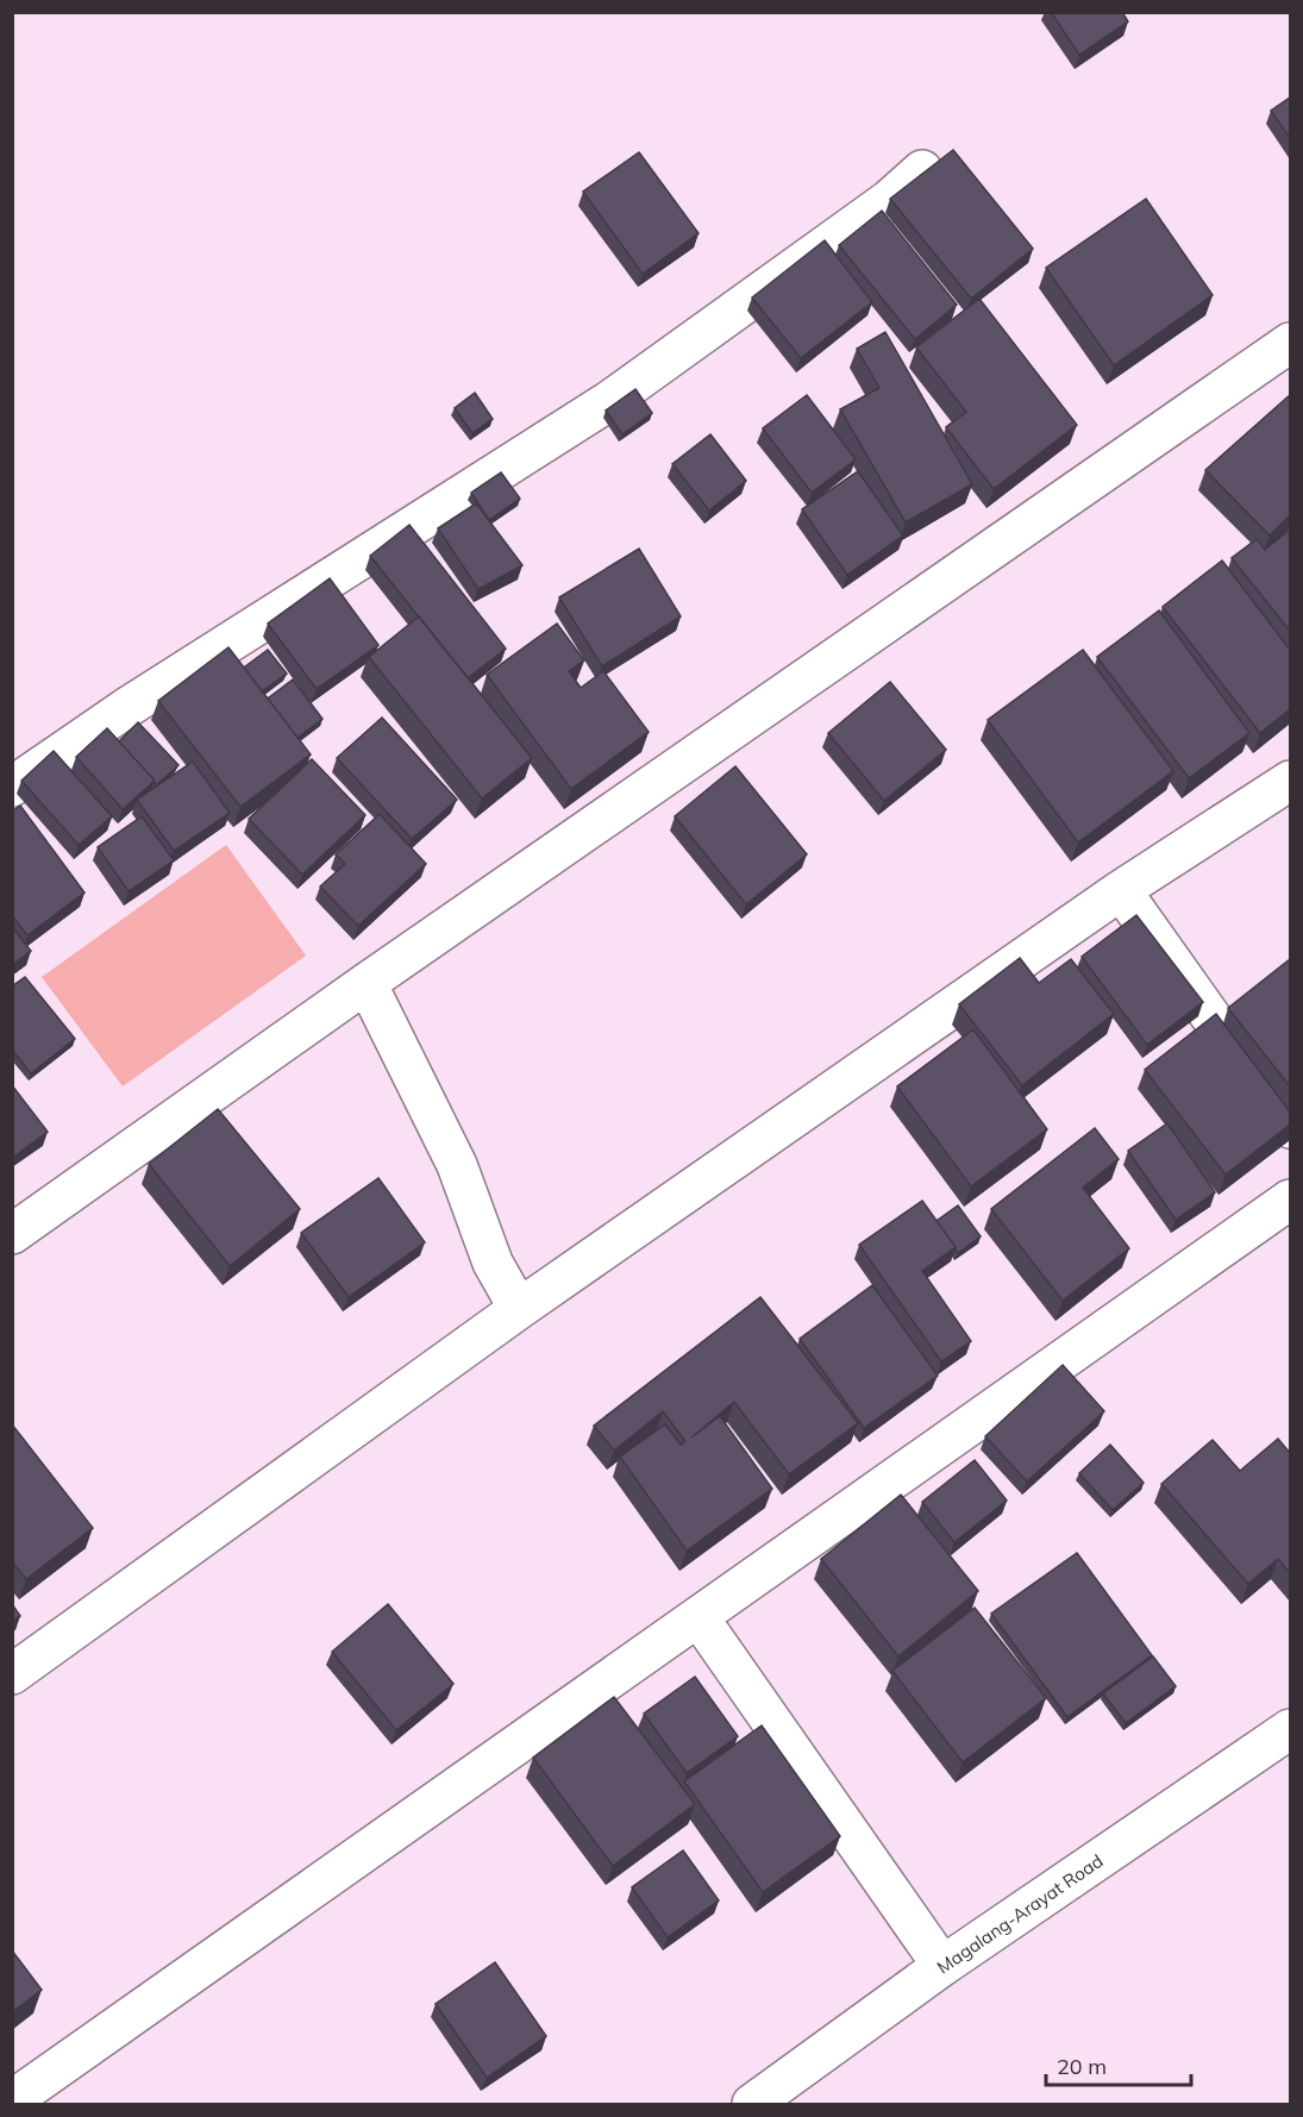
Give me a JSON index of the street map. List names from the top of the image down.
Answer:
{
  "streets": {
    "street": ["Magalang-Arayat Road"]
  },
  "scale_bar": "20 m"
}
